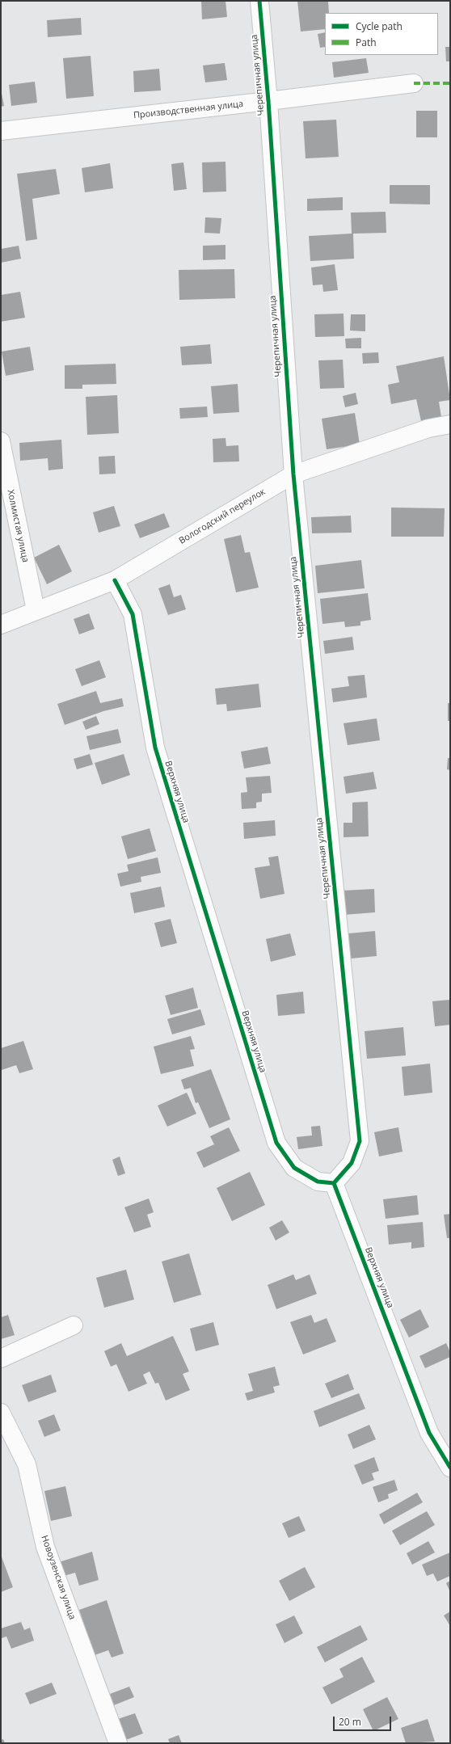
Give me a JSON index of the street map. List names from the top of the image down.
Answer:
{
  "streets": {
    "street": [
      "Черепичная улица",
      "Производственная улица",
      "Вологодский переулок",
      "Холмистая улица",
      "Верхняя улица",
      "Новоузенская улица"
    ]
  },
  "crossings": [
    ["Черепичная улица", "Производственная улица"],
    ["Черепичная улица", "Вологодский переулок"],
    ["Черепичная улица", "Верхняя улица"],
    ["Вологодский переулок", "Холмистая улица"],
    ["Вологодский переулок", "Верхняя улица"]
  ],
  "legend": ["Cycle path", "Path"],
  "scale_bar": "20 m"
}
